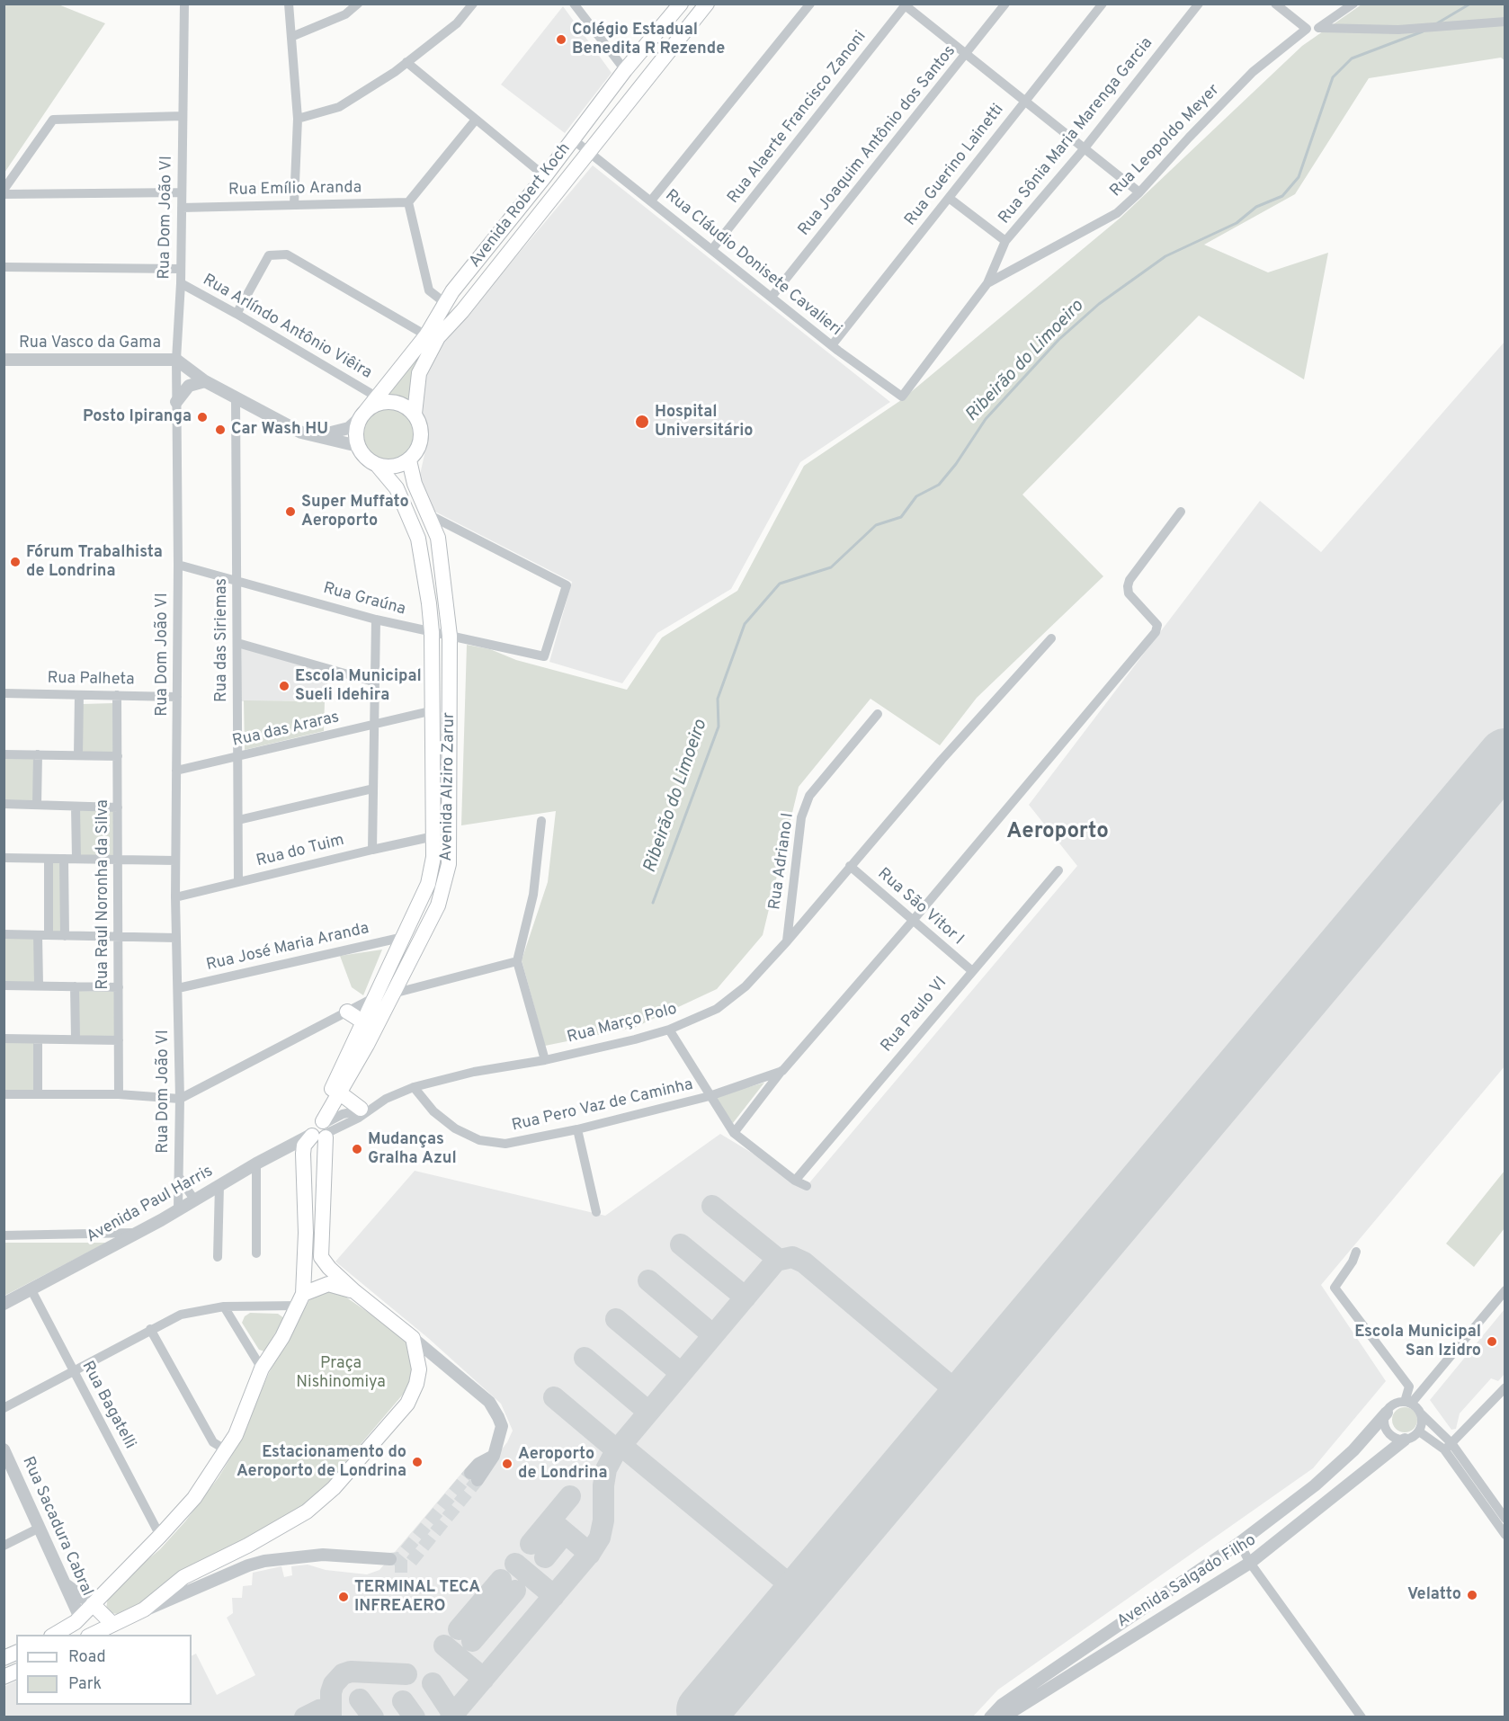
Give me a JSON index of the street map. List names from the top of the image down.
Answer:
{
  "streets": {
    "main road": ["Avenida Robert Koch", "Avenida Alziro Zarur"],
    "street": [
      "Rua Alaerte Francisco Zanoni",
      "Rua Sônia Maria Marenga Garcia",
      "Rua Joaquim Antônio dos Santos",
      "Rua Leopoldo Meyer",
      "Rua Guerino Lainetti",
      "Rua Emílio Aranda",
      "Rua Dom João VI",
      "Rua Cláudio Donisete Cavalieri",
      "Rua Arlíndo Antônio Viêira",
      "Rua Vasco da Gama",
      "Rua Graúna",
      "Rua das Siriemas",
      "Rua Palheta",
      "Rua das Araras",
      "Rua do Tuim",
      "Rua Adriano I",
      "Rua Raul Noronha da Silva",
      "Rua São Vitor I",
      "Rua José Maria Aranda",
      "Rua Paulo VI",
      "Rua Março Polo",
      "Rua Pero Vaz de Caminha",
      "Avenida Paul Harris",
      "Rua Bagatelli",
      "Rua Sacadura Cabral",
      "Avenida Salgado Filho"
    ]
  },
  "crossings": [
    ["Rua Alaerte Francisco Zanoni", "Rua Cláudio Donisete Cavalieri"],
    ["Rua Sônia Maria Marenga Garcia", "Rua Leopoldo Meyer"],
    ["Rua Joaquim Antônio dos Santos", "Rua Cláudio Donisete Cavalieri"],
    ["Rua Leopoldo Meyer", "Rua Cláudio Donisete Cavalieri"],
    ["Rua Guerino Lainetti", "Rua Cláudio Donisete Cavalieri"],
    ["Rua Emílio Aranda", "Rua Dom João VI"],
    ["Avenida Robert Koch", "Rua Cláudio Donisete Cavalieri"],
    ["Avenida Robert Koch", "Rua Arlíndo Antônio Viêira"],
    ["Avenida Robert Koch", "Avenida Alziro Zarur"],
    ["Rua Dom João VI", "Rua Arlíndo Antônio Viêira"],
    ["Rua Dom João VI", "Rua Vasco da Gama"],
    ["Rua Dom João VI", "Rua Graúna"],
    ["Rua Dom João VI", "Rua Palheta"],
    ["Rua Dom João VI", "Rua das Araras"],
    ["Rua Dom João VI", "Rua do Tuim"],
    ["Rua Dom João VI", "Rua José Maria Aranda"],
    ["Rua Dom João VI", "Avenida Paul Harris"],
    ["Rua Graúna", "Rua das Siriemas"],
    ["Rua Graúna", "Avenida Alziro Zarur"],
    ["Rua das Siriemas", "Rua das Araras"],
    ["Rua das Siriemas", "Rua do Tuim"],
    ["Rua Palheta", "Rua Raul Noronha da Silva"],
    ["Rua das Araras", "Avenida Alziro Zarur"],
    ["Avenida Alziro Zarur", "Rua do Tuim"],
    ["Avenida Alziro Zarur", "Rua José Maria Aranda"],
    ["Avenida Alziro Zarur", "Rua Março Polo"],
    ["Avenida Alziro Zarur", "Avenida Paul Harris"],
    ["Rua Adriano I", "Rua Março Polo"],
    ["Rua São Vitor I", "Rua Paulo VI"],
    ["Rua São Vitor I", "Rua Março Polo"],
    ["Rua São Vitor I", "Rua Pero Vaz de Caminha"],
    ["Rua Março Polo", "Rua Pero Vaz de Caminha"],
    ["Rua Março Polo", "Avenida Paul Harris"],
    ["Avenida Paul Harris", "Rua Bagatelli"]
  ],
  "districts": ["Aeroporto"],
  "water": ["Ribeirão do Limoeiro"],
  "parks": ["Praça Nishinomiya"],
  "places": [
    "Colégio Estadual Benedita R Rezende",
    "Posto Ipiranga",
    "Hospital Universitário",
    "Car Wash HU",
    "Super Muffato Aeroporto",
    "Fórum Trabalhista de Londrina",
    "Escola Municipal Sueli Idehira",
    "Mudanças Gralha Azul",
    "Escola Municipal San Izidro",
    "Estacionamento do Aeroporto de Londrina",
    "Aeroporto de Londrina",
    "Velatto",
    "TERMINAL TECA INFREAERO"
  ],
  "legend": ["Road", "Park"]
}
